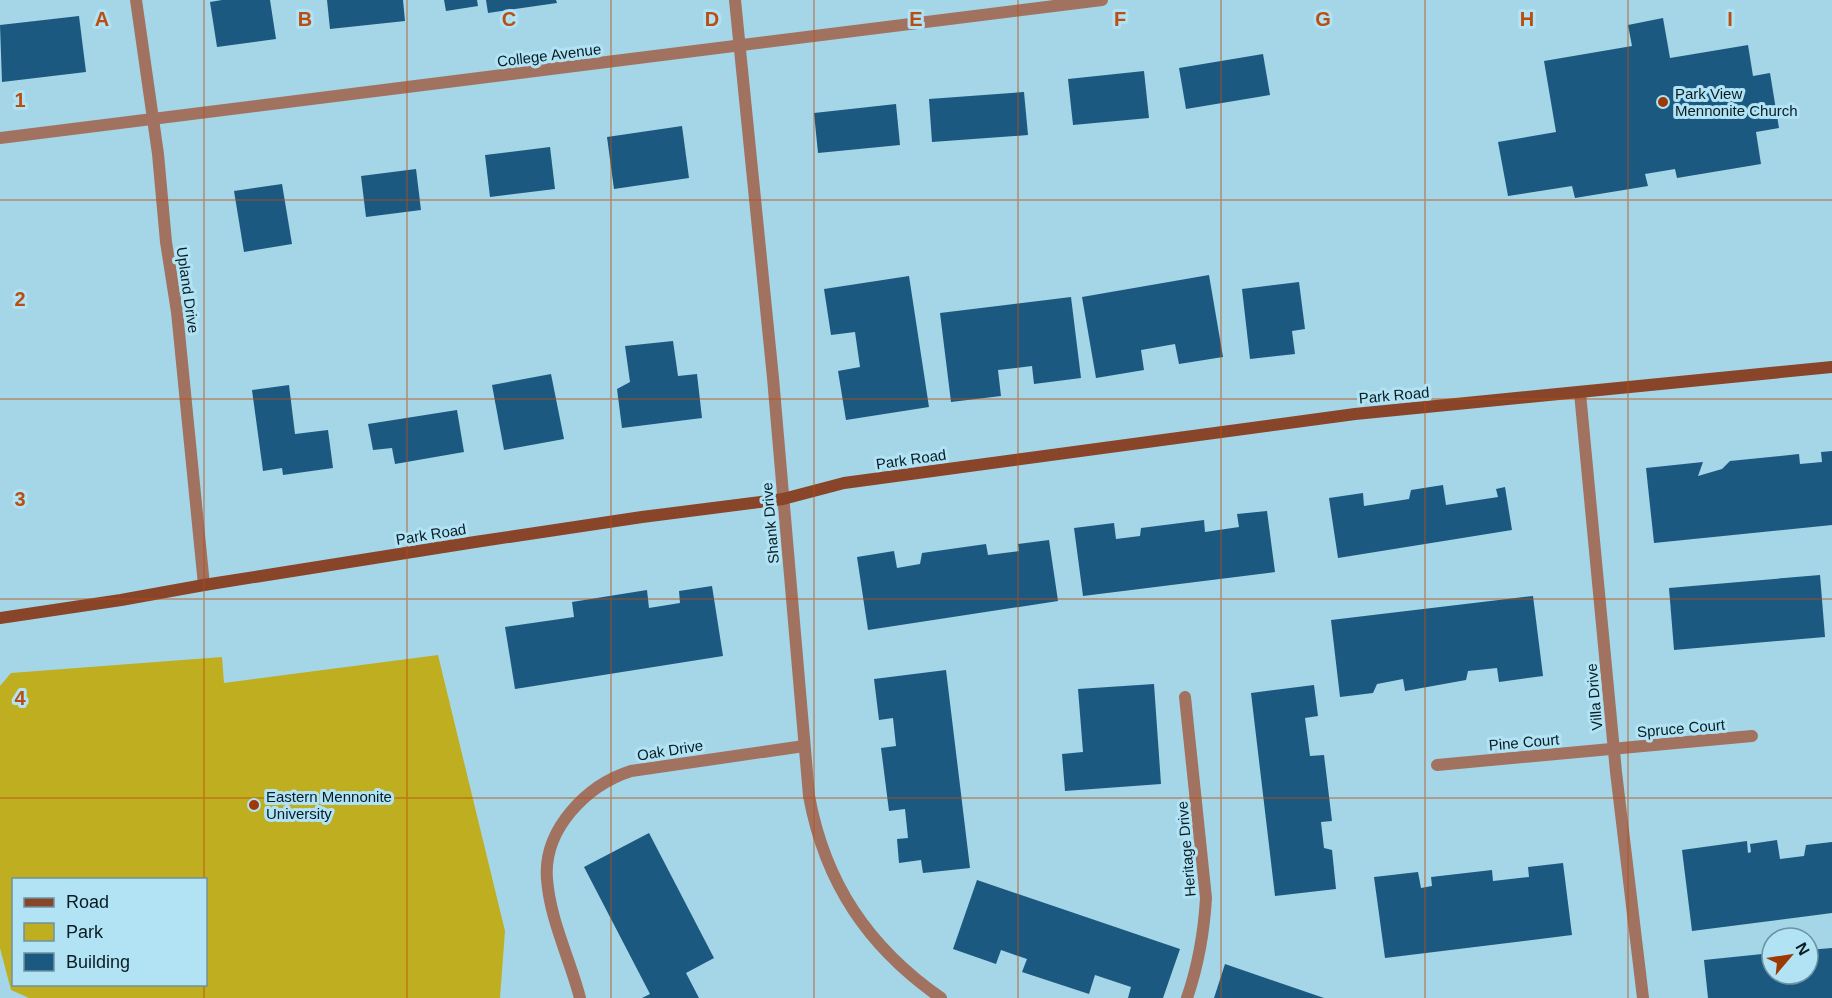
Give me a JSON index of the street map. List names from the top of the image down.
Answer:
{
  "streets": {
    "street": [
      "College Avenue",
      "Upland Drive",
      "Park Road",
      "Shank Drive",
      "Villa Drive",
      "Spruce Court",
      "Pine Court",
      "Oak Drive",
      "Heritage Drive"
    ]
  },
  "crossings": [
    ["College Avenue", "Upland Drive"],
    ["College Avenue", "Shank Drive"],
    ["Upland Drive", "Park Road"],
    ["Park Road", "Shank Drive"],
    ["Park Road", "Villa Drive"],
    ["Shank Drive", "Oak Drive"],
    ["Villa Drive", "Spruce Court"],
    ["Villa Drive", "Pine Court"],
    ["Spruce Court", "Pine Court"]
  ],
  "places": ["Park View Mennonite Church", "Eastern Mennonite University"],
  "legend": ["Road", "Park", "Building"],
  "north": "top right",
  "grid": {
    "columns": [
      "A",
      "B",
      "C",
      "D",
      "E",
      "F",
      "G",
      "H",
      "I"
    ],
    "rows": [
      "1",
      "2",
      "3",
      "4"
    ]
  }
}
